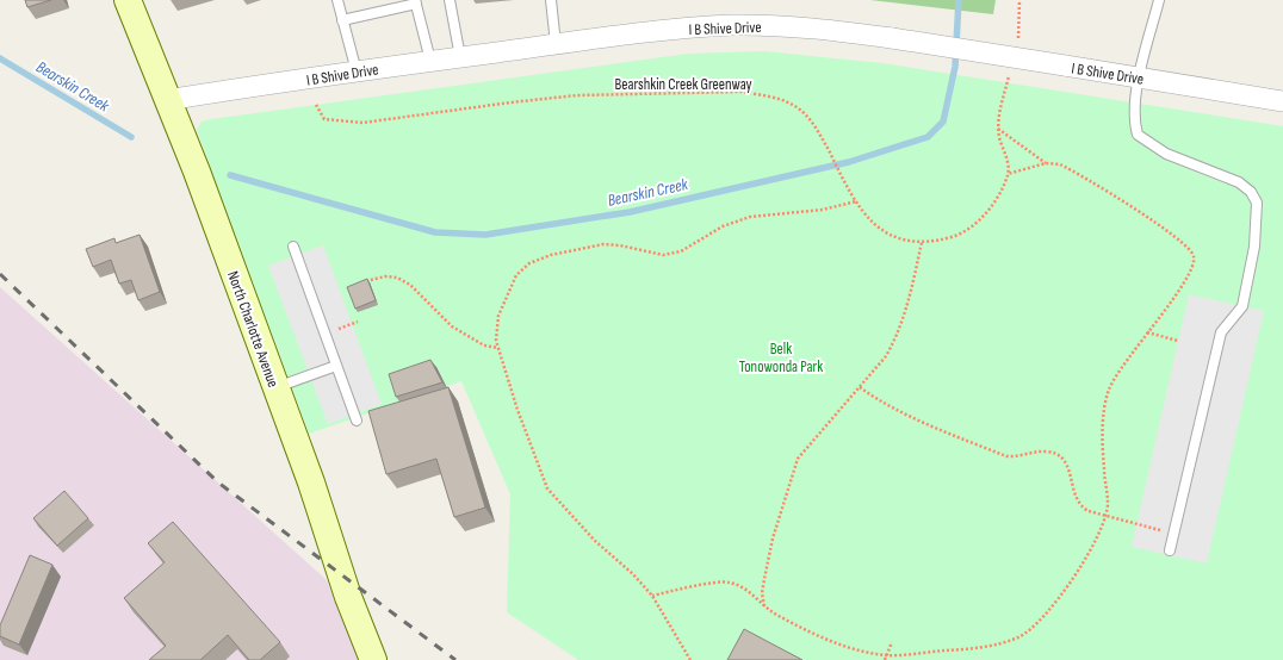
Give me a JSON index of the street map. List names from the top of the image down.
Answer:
{
  "streets": {
    "main road": ["North Charlotte Avenue"],
    "street": ["I B Shive Drive"],
    "path": ["Bearshkin Creek Greenway"]
  },
  "crossings": [
    ["I B Shive Drive", "North Charlotte Avenue"]
  ],
  "water": ["Bearskin Creek"],
  "parks": ["Belk Tonowonda Park"]
}
